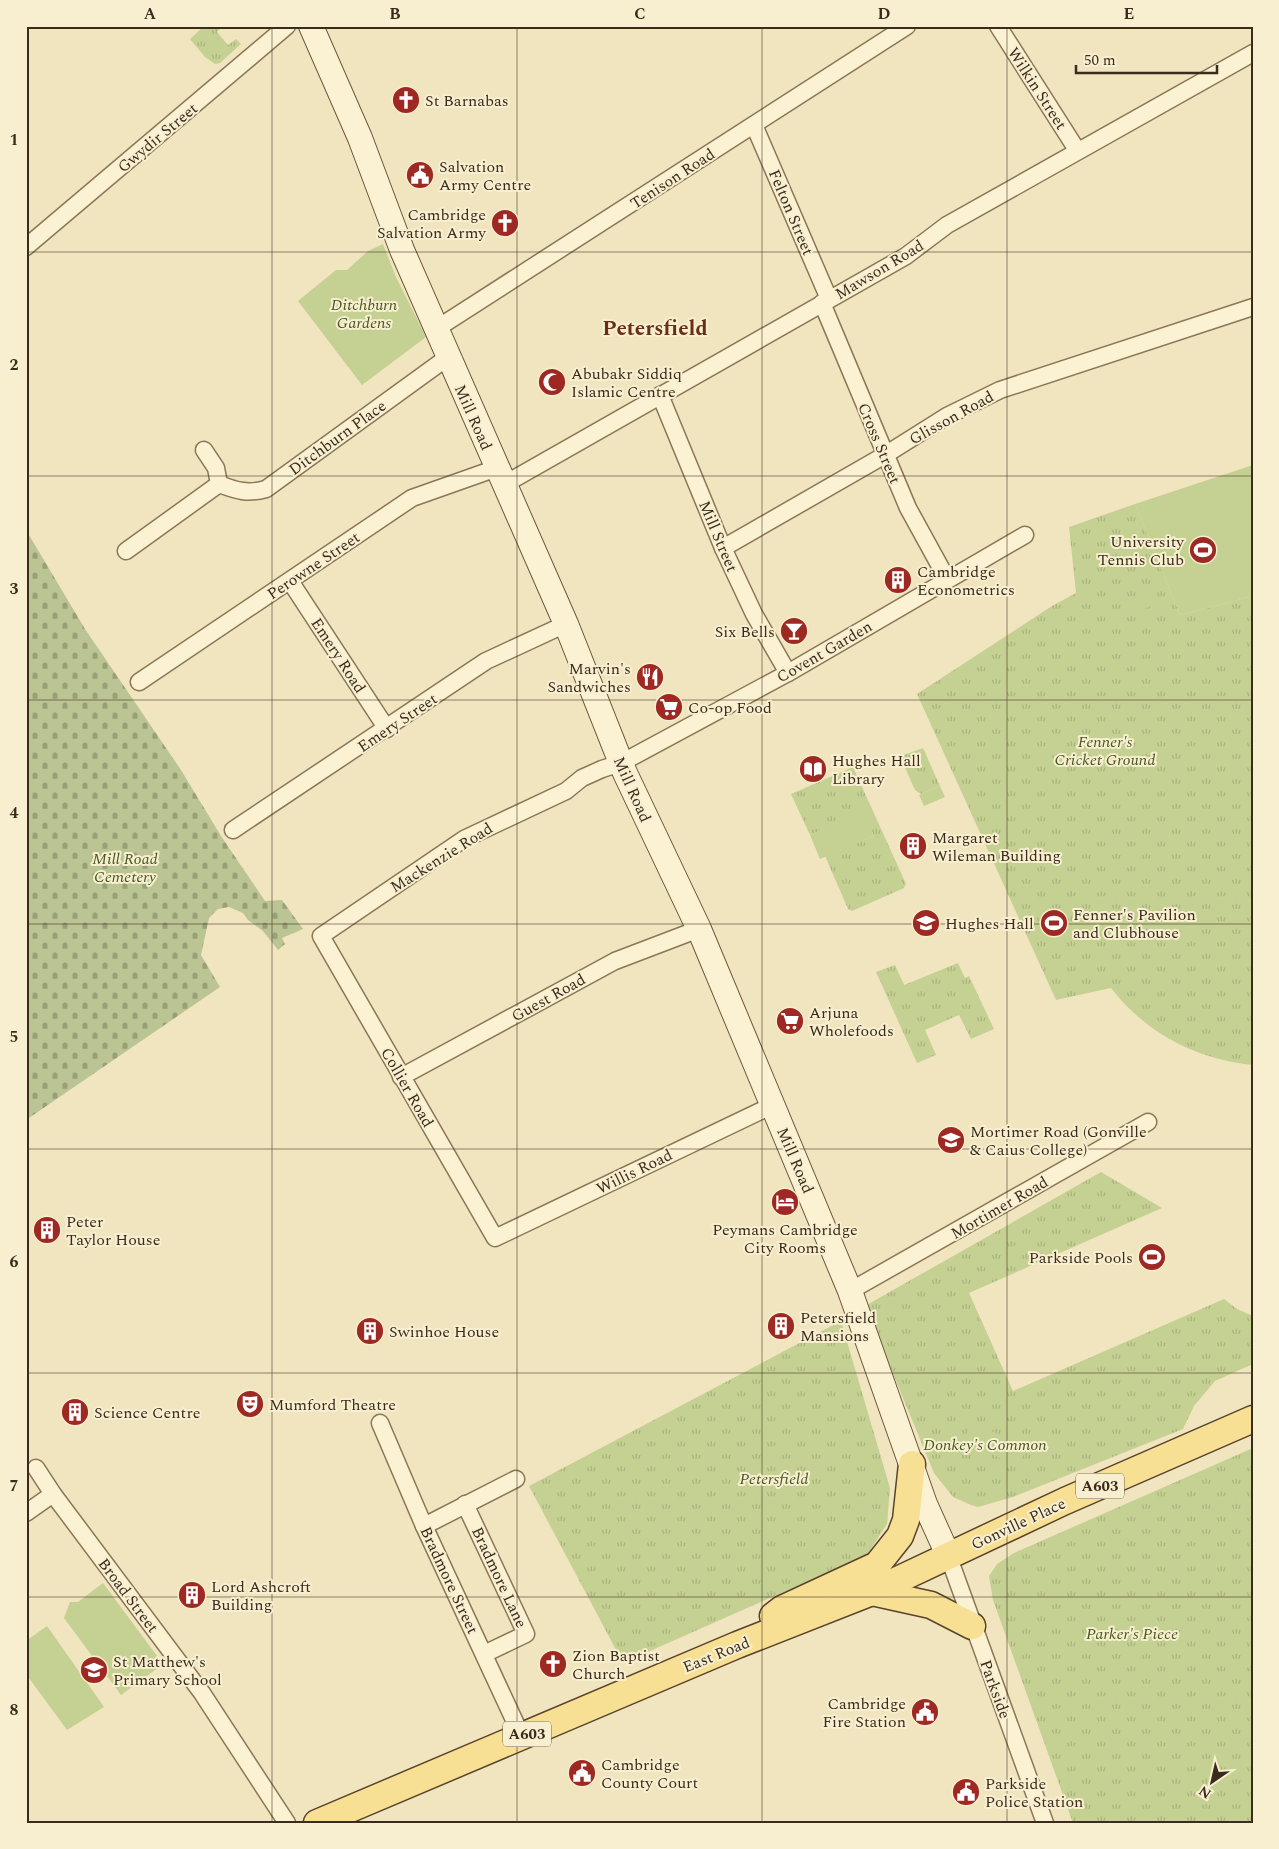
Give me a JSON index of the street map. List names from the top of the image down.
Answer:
{
  "streets": {
    "main road": ["A603", "Gonville Place", "East Road"],
    "street": [
      "Wilkin Street",
      "Gwydir Street",
      "Tenison Road",
      "Felton Street",
      "Mawson Road",
      "Mill Road",
      "Glisson Road",
      "Ditchburn Place",
      "Cross Street",
      "Mill Street",
      "Perowne Street",
      "Covent Garden",
      "Emery Road",
      "Emery Street",
      "Mackenzie Road",
      "Guest Road",
      "Collier Road",
      "Willis Road",
      "Mortimer Road",
      "Bradmore Lane",
      "Bradmore Street",
      "Broad Street",
      "Parkside"
    ]
  },
  "crossings": [
    ["Wilkin Street", "Mawson Road"],
    ["Tenison Road", "Felton Street"],
    ["Tenison Road", "Mill Road"],
    ["Felton Street", "Mawson Road"],
    ["Felton Street", "Cross Street"],
    ["Mawson Road", "Mill Road"],
    ["Mawson Road", "Cross Street"],
    ["Mawson Road", "Mill Street"],
    ["Mawson Road", "Perowne Street"],
    ["Mill Road", "Ditchburn Place"],
    ["Mill Road", "Perowne Street"],
    ["Mill Road", "Covent Garden"],
    ["Mill Road", "Emery Street"],
    ["Mill Road", "Mackenzie Road"],
    ["Mill Road", "Guest Road"],
    ["Mill Road", "Willis Road"],
    ["Mill Road", "Mortimer Road"],
    ["Mill Road", "Gonville Place"],
    ["Mill Road", "East Road"],
    ["Mill Road", "Parkside"],
    ["Glisson Road", "Cross Street"],
    ["Glisson Road", "Mill Street"],
    ["Cross Street", "Covent Garden"],
    ["Mill Street", "Covent Garden"],
    ["Perowne Street", "Emery Road"],
    ["Covent Garden", "Mackenzie Road"],
    ["Emery Road", "Emery Street"],
    ["Mackenzie Road", "Collier Road"],
    ["Guest Road", "Collier Road"],
    ["Collier Road", "Willis Road"],
    ["Gonville Place", "East Road"],
    ["Gonville Place", "Parkside"],
    ["Bradmore Lane", "Bradmore Street"],
    ["Bradmore Street", "East Road"],
    ["East Road", "Parkside"]
  ],
  "districts": ["Petersfield"],
  "parks": [
    "Ditchburn Gardens",
    "Fenner's Cricket Ground",
    "Mill Road Cemetery",
    "Donkey's Common",
    "Petersfield",
    "Parker's Piece"
  ],
  "places": {
    "church": ["St Barnabas", "Cambridge Salvation Army", "Zion Baptist Church"],
    "public building": [
      "Salvation Army Centre",
      "Cambridge Fire Station",
      "Cambridge County Court",
      "Parkside Police Station"
    ],
    "mosque": ["Abubakr Siddiq Islamic Centre"],
    "sports": ["University Tennis Club", "Fenner's Pavilion and Clubhouse", "Parkside Pools"],
    "building": [
      "Cambridge Econometrics",
      "Margaret Wileman Building",
      "Peter Taylor House",
      "Petersfield Mansions",
      "Swinhoe House",
      "Science Centre",
      "Lord Ashcroft Building"
    ],
    "bar": ["Six Bells"],
    "restaurant": ["Marvin's Sandwiches"],
    "supermarket": ["Co-op Food", "Arjuna Wholefoods"],
    "library": ["Hughes Hall Library"],
    "school or university": ["Hughes Hall", "Mortimer Road (Gonville & Caius College)", "St Matthew's Primary School"],
    "hotel": ["Peymans Cambridge City Rooms"],
    "theatre": ["Mumford Theatre"]
  },
  "scale_bar": "50 m",
  "north": "bottom left",
  "grid": {
    "columns": [
      "A",
      "B",
      "C",
      "D",
      "E"
    ],
    "rows": [
      "1",
      "2",
      "3",
      "4",
      "5",
      "6",
      "7",
      "8"
    ]
  }
}
